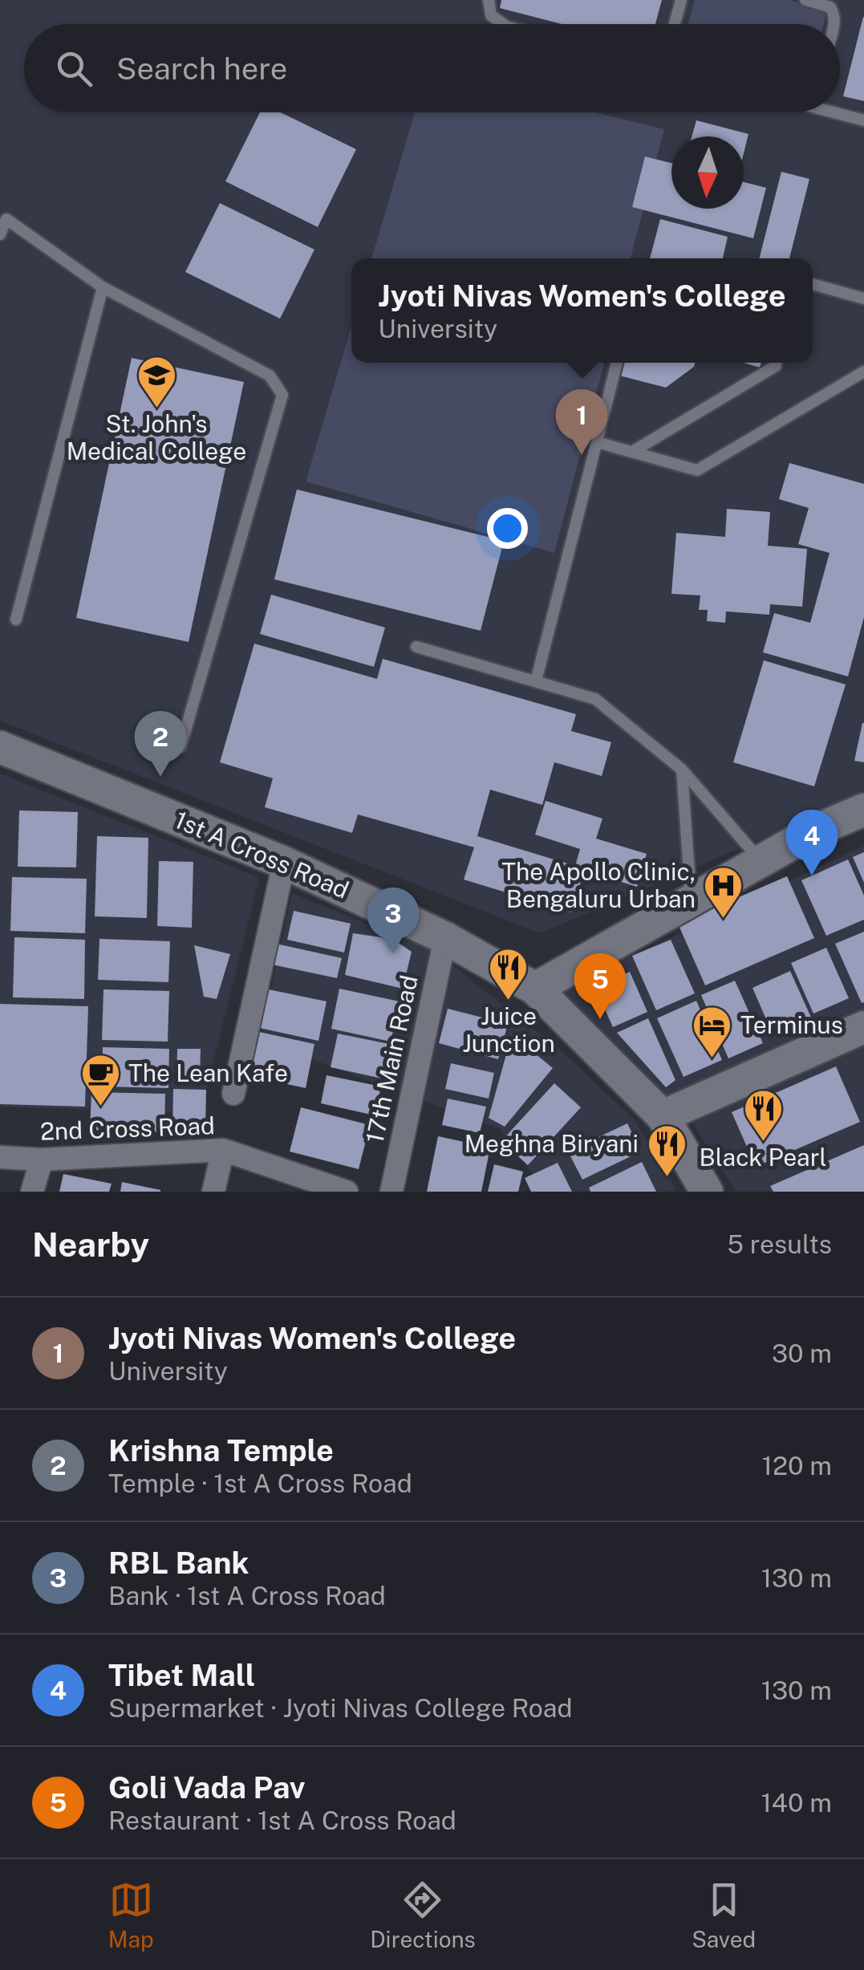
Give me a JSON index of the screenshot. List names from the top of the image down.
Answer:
{
  "streets": {
    "street": ["1st A Cross Road", "17th Main Road", "2nd Cross Road"]
  },
  "crossings": [
    ["1st A Cross Road", "17th Main Road"]
  ],
  "places": {
    "school or university": ["St. John's Medical College"],
    "hospital": ["The Apollo Clinic, Bengaluru Urban"],
    "restaurant": ["Juice Junction", "Black Pearl", "Meghna Biryani"],
    "hotel": ["Terminus"],
    "cafe": ["The Lean Kafe"]
  },
  "north": "bottom",
  "page": {
    "search": "Search here",
    "popup": ["Jyoti Nivas Women's College", "University"],
    "pins": [
      "1",
      "2",
      "4",
      "3",
      "5"
    ],
    "heading": ["Nearby", "5 results"],
    "list": [
      {
        "mark": "1",
        "name": "Jyoti Nivas Women's College",
        "note": "University",
        "value": "30 m"
      },
      {
        "mark": "2",
        "name": "Krishna Temple",
        "note": "Temple · 1st A Cross Road",
        "value": "120 m"
      },
      {
        "mark": "3",
        "name": "RBL Bank",
        "note": "Bank · 1st A Cross Road",
        "value": "130 m"
      },
      {
        "mark": "4",
        "name": "Tibet Mall",
        "note": "Supermarket · Jyoti Nivas College Road",
        "value": "130 m"
      },
      {
        "mark": "5",
        "name": "Goli Vada Pav",
        "note": "Restaurant · 1st A Cross Road",
        "value": "140 m"
      }
    ],
    "nav": ["Map", "Directions", "Saved"]
  }
}
